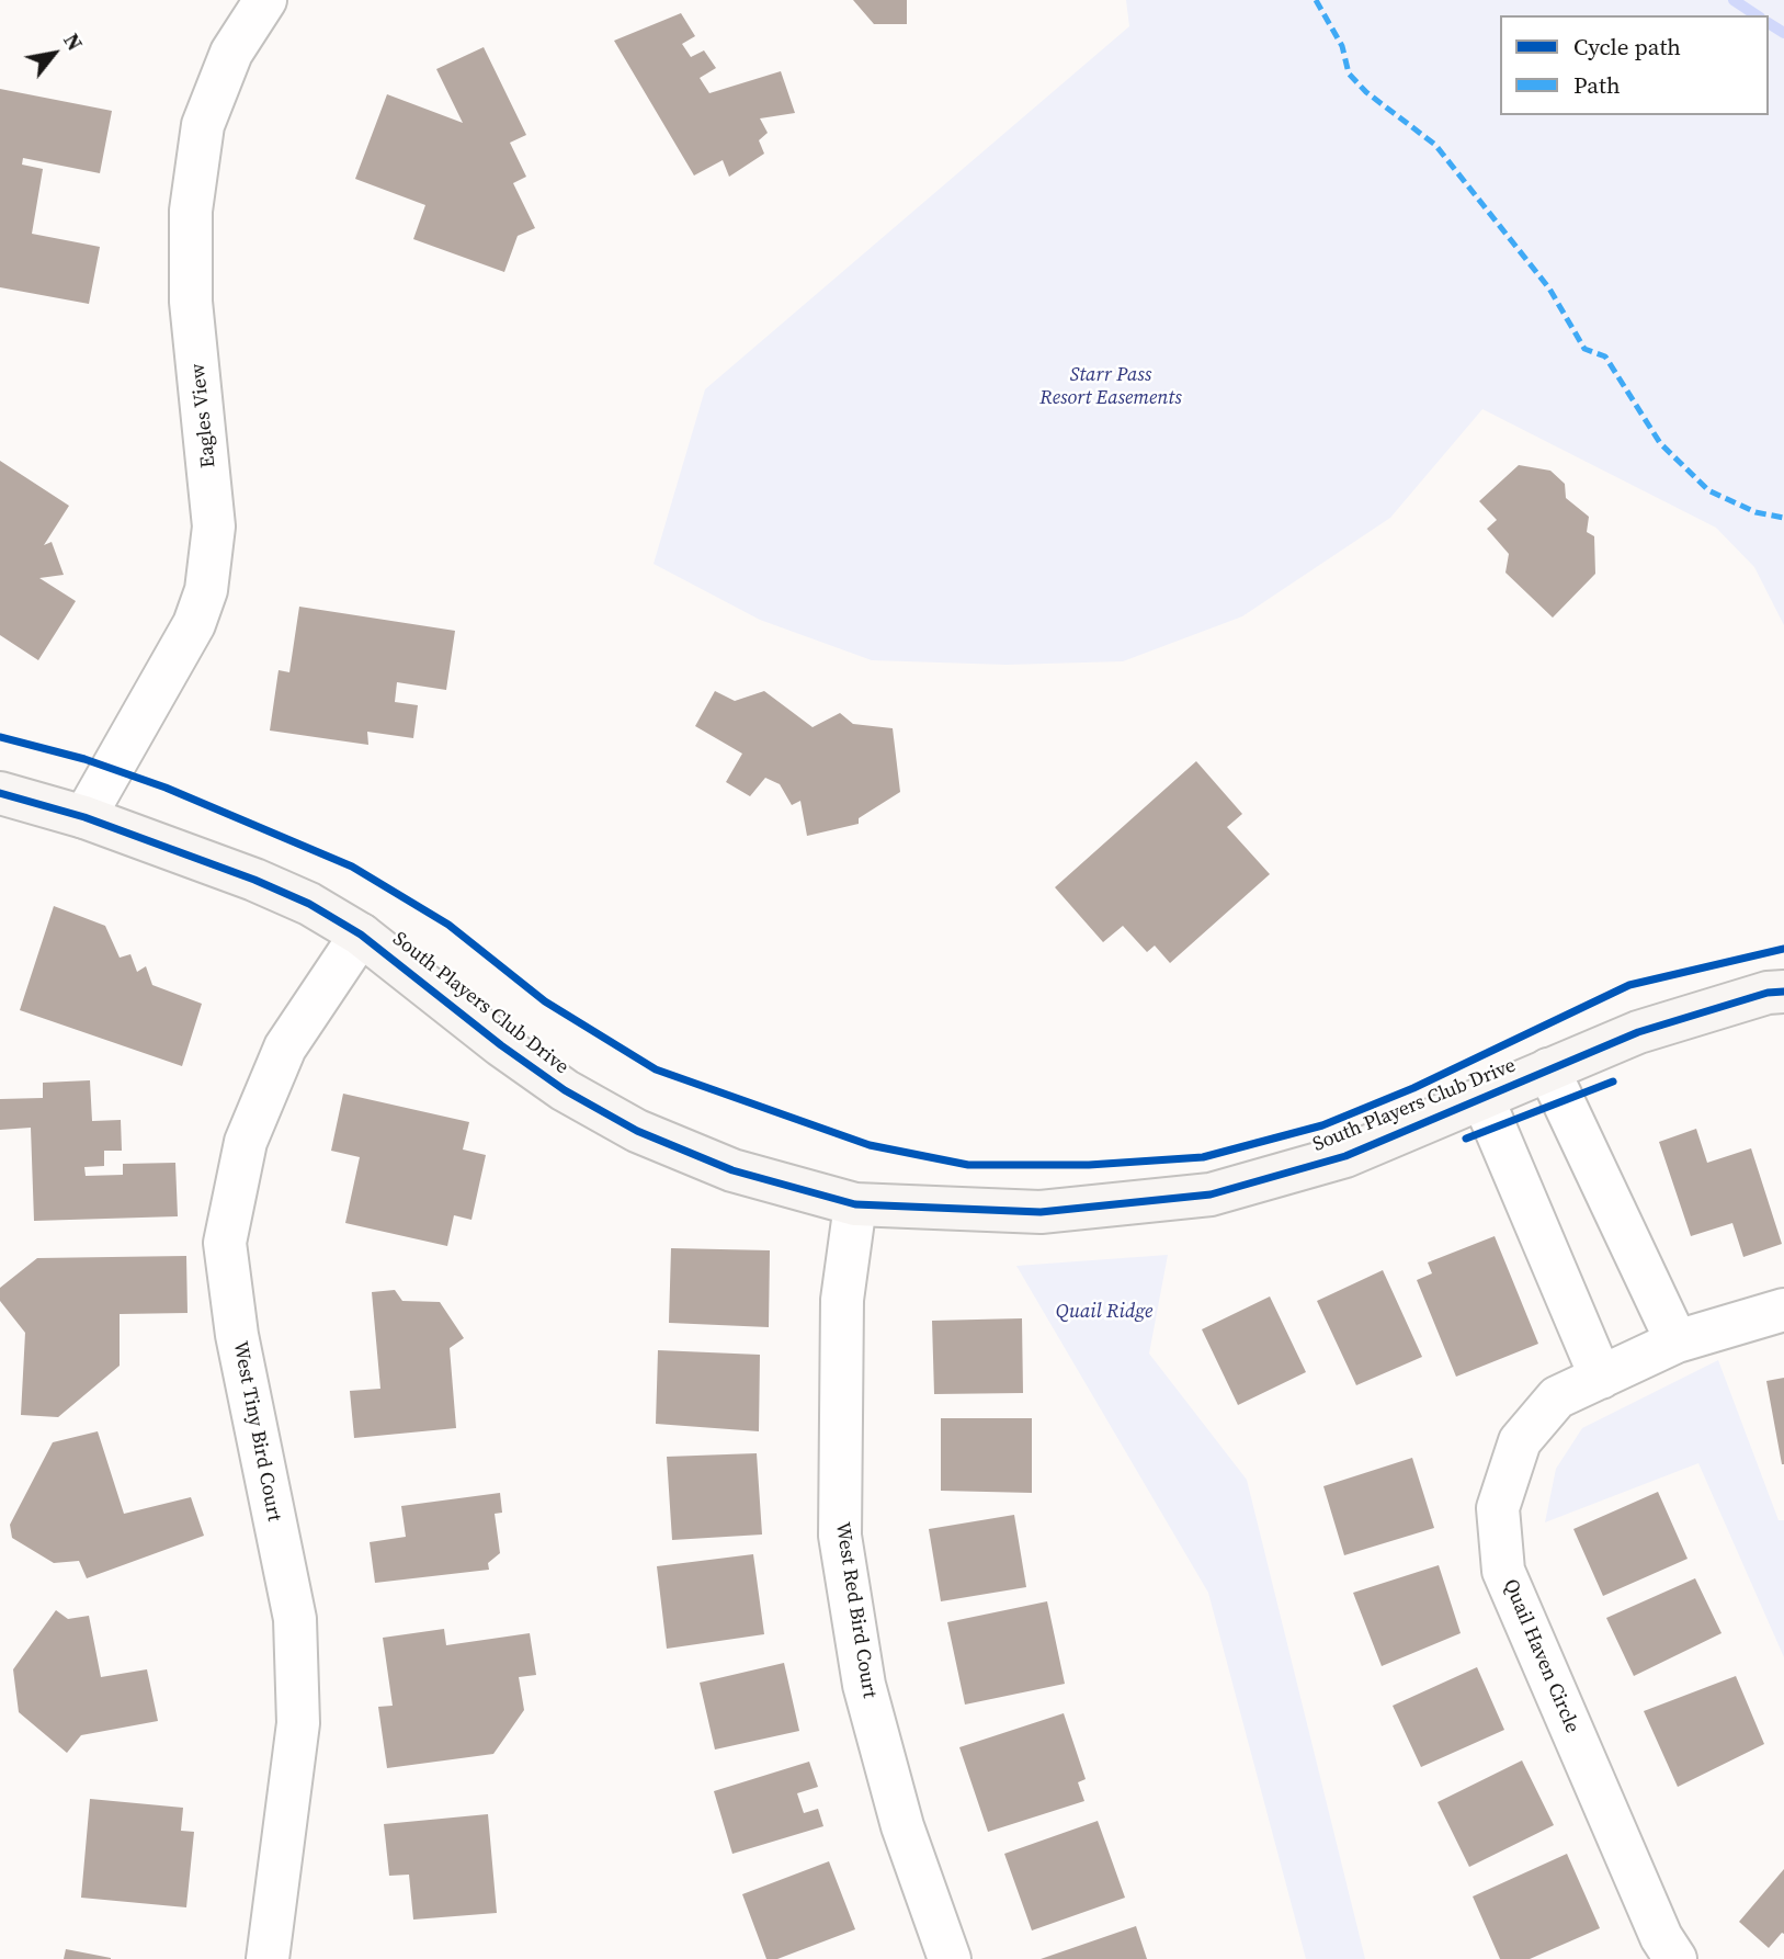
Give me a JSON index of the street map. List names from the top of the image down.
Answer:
{
  "streets": {
    "street": [
      "Eagles View",
      "South Players Club Drive",
      "West Tiny Bird Court",
      "West Red Bird Court",
      "Quail Haven Circle"
    ]
  },
  "crossings": [
    ["Eagles View", "South Players Club Drive"],
    ["South Players Club Drive", "West Tiny Bird Court"],
    ["South Players Club Drive", "West Red Bird Court"]
  ],
  "parks": ["Starr Pass Resort Easements", "Quail Ridge"],
  "legend": ["Cycle path", "Path"],
  "north": "top right"
}
